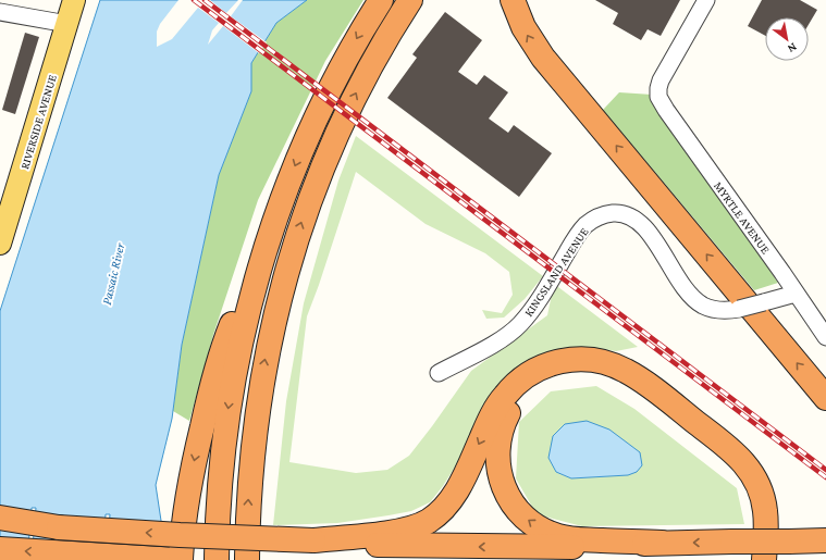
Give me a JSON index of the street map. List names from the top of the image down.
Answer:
{
  "streets": {
    "main road": ["RIVERSIDE AVENUE"],
    "street": ["MYRTLE AVENUE", "KINGSLAND AVENUE"]
  },
  "crossings": [
    ["MYRTLE AVENUE", "KINGSLAND AVENUE"]
  ],
  "water": ["Passaic River"],
  "north": "bottom right"
}
